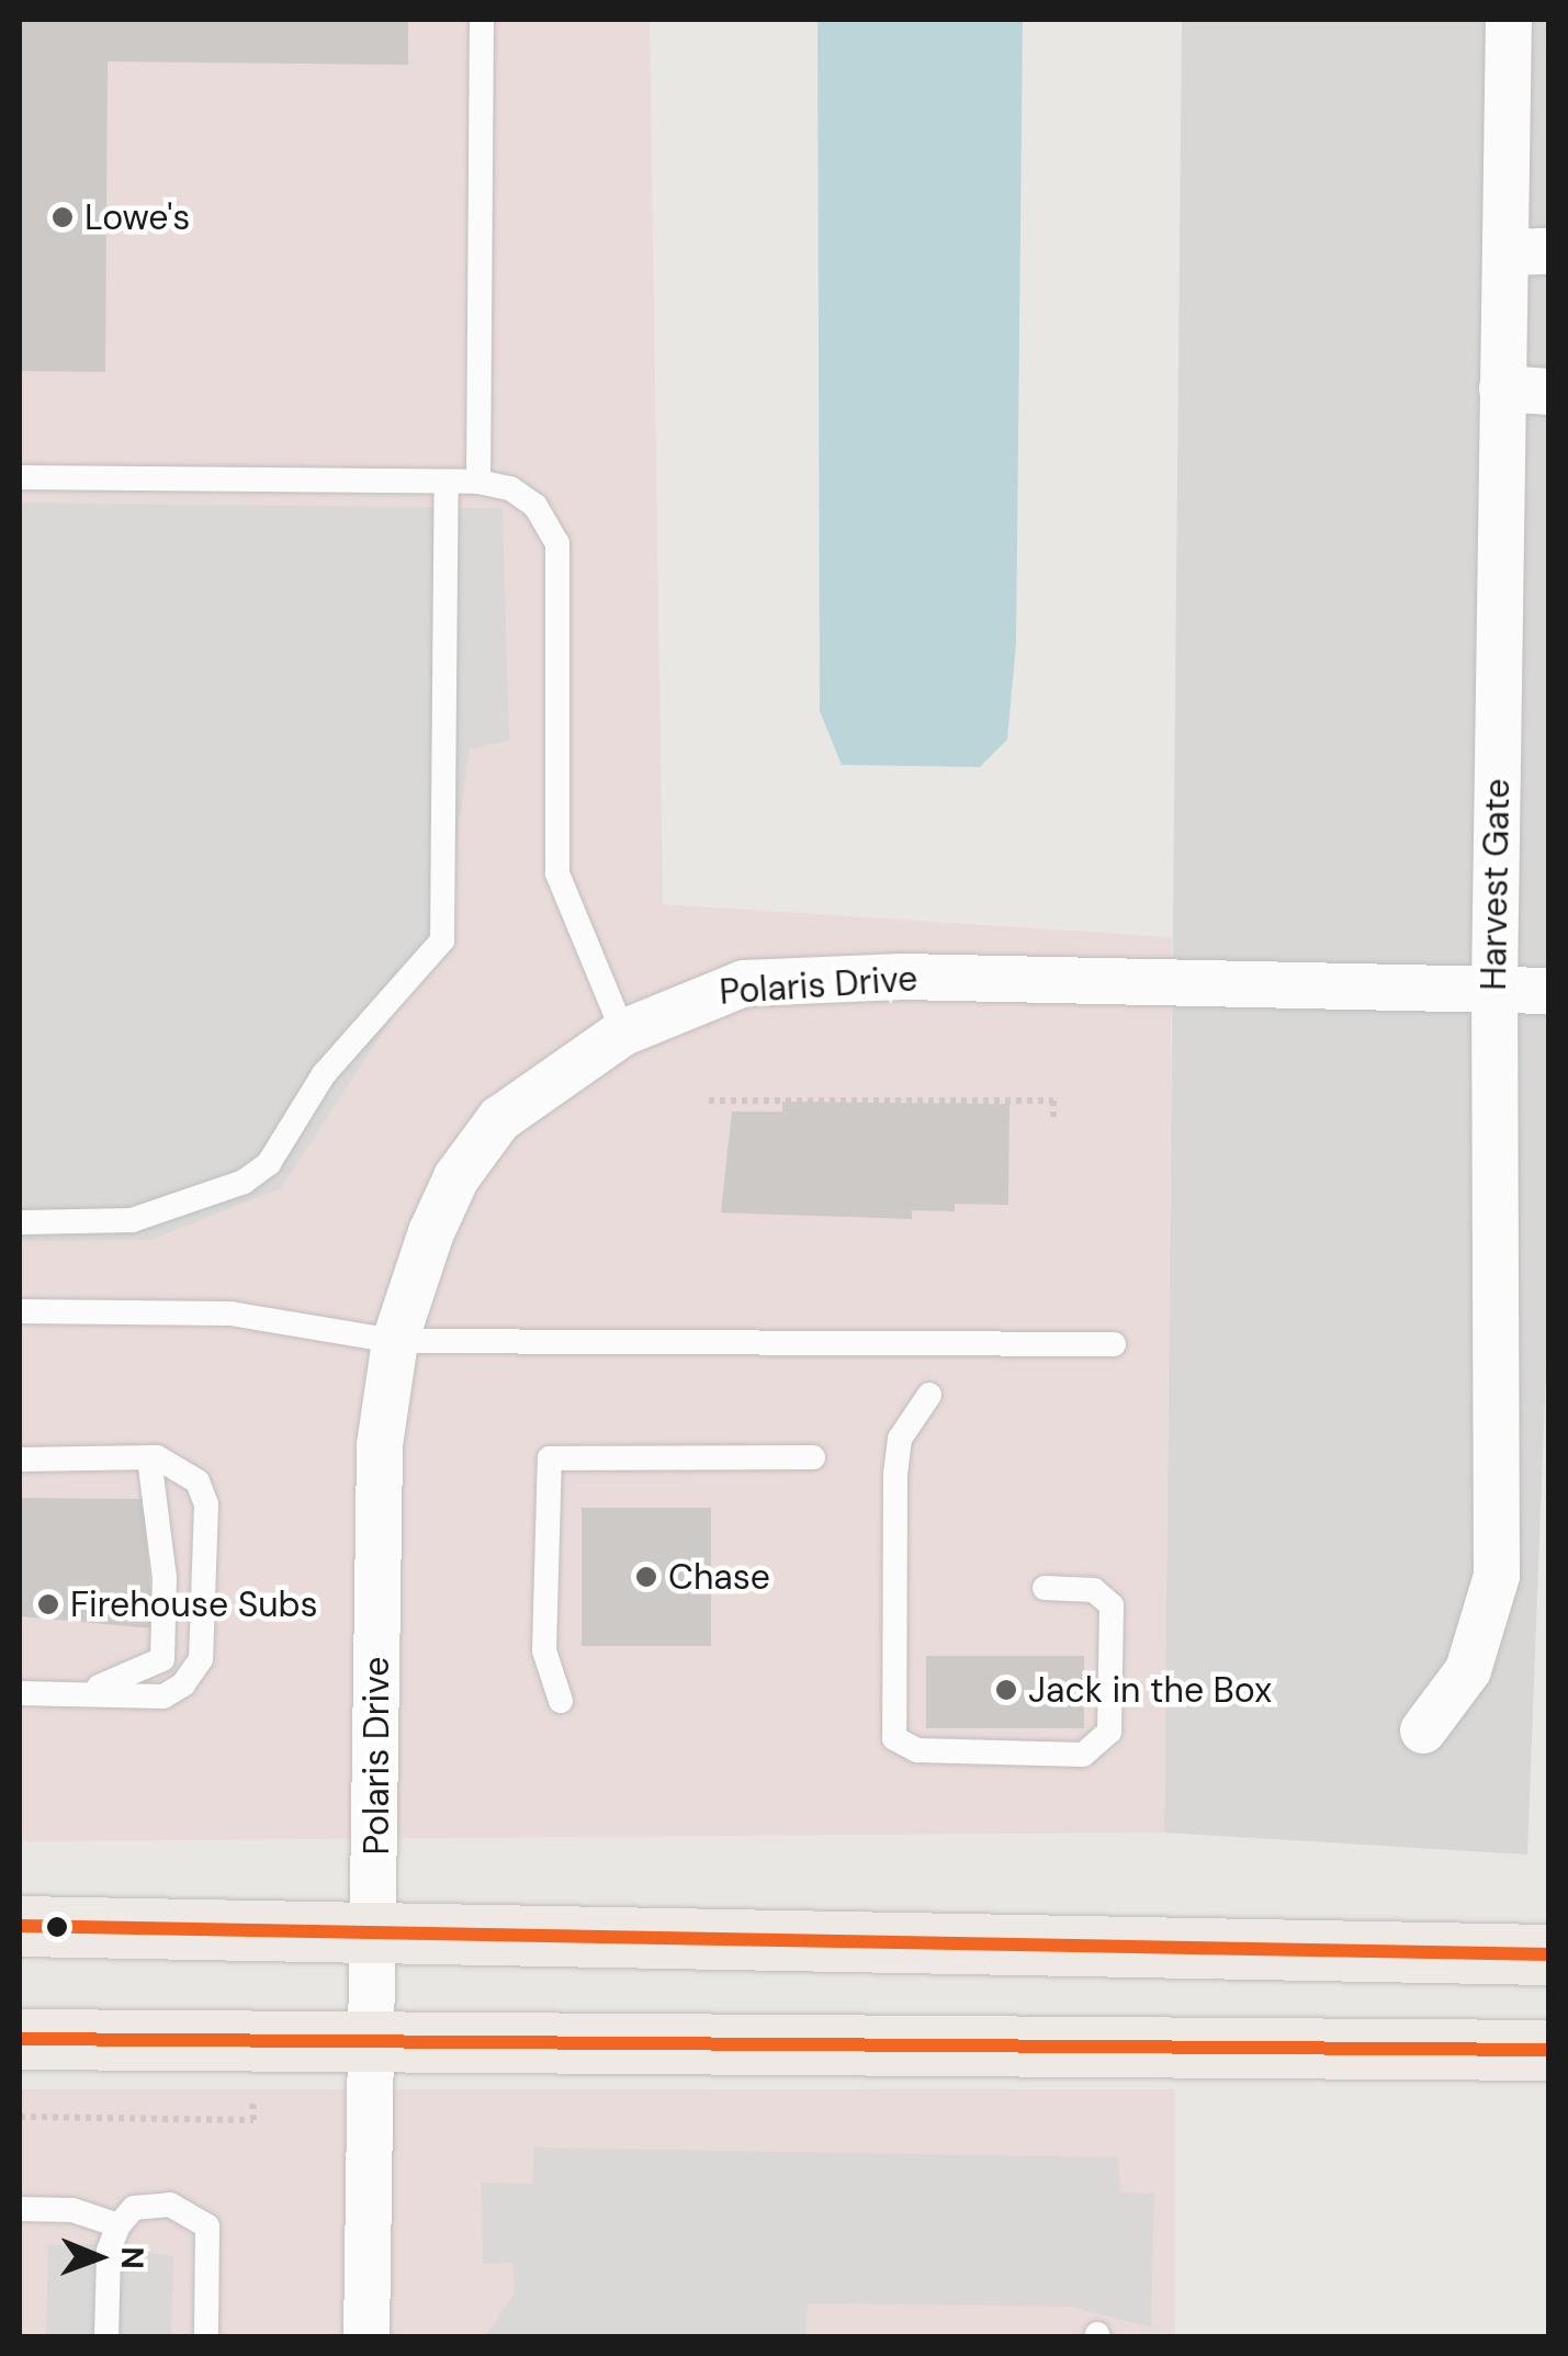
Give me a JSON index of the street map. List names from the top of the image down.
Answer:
{
  "streets": {
    "street": ["Harvest Gate", "Polaris Drive"]
  },
  "crossings": [
    ["Harvest Gate", "Polaris Drive"]
  ],
  "places": [
    "Lowe's",
    "Chase",
    "Firehouse Subs",
    "Jack in the Box"
  ],
  "north": "right"
}
